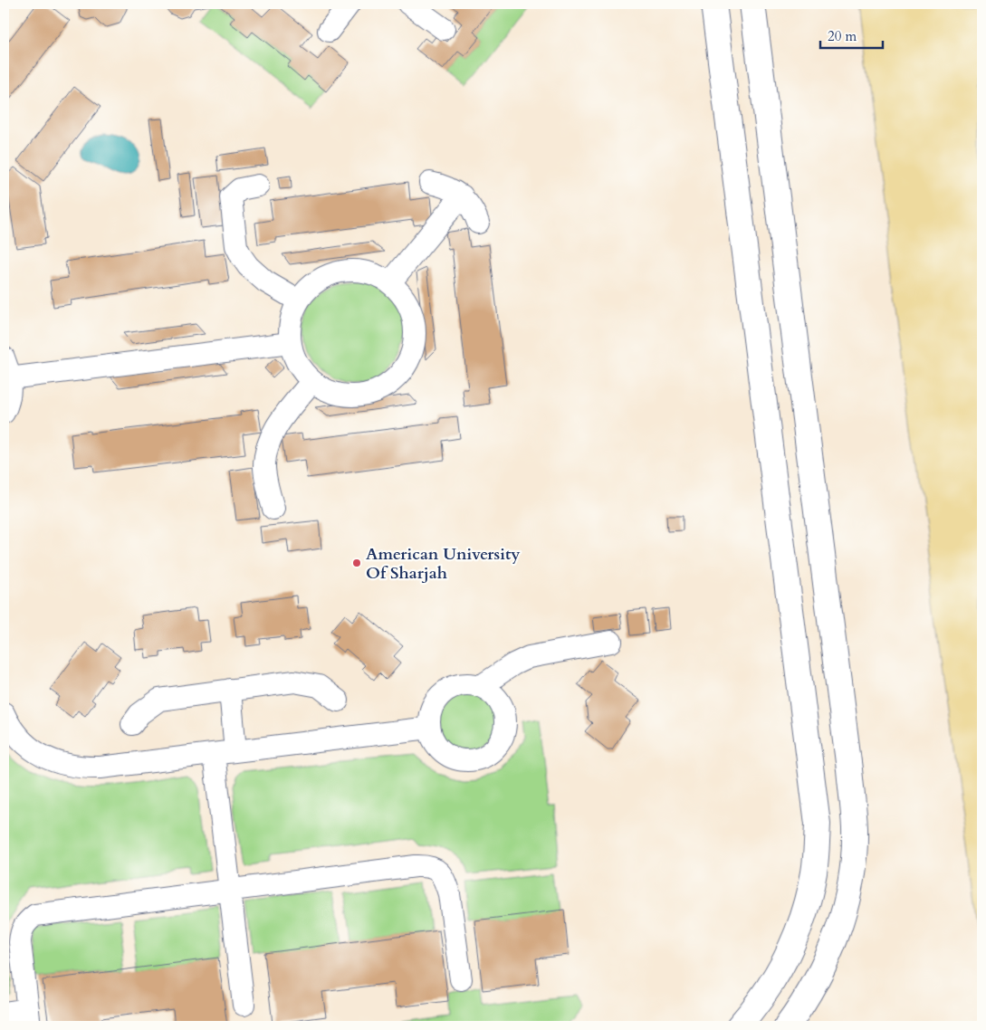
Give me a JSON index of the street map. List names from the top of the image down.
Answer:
{
  "places": ["American University Of Sharjah"],
  "scale_bar": "20 m"
}
